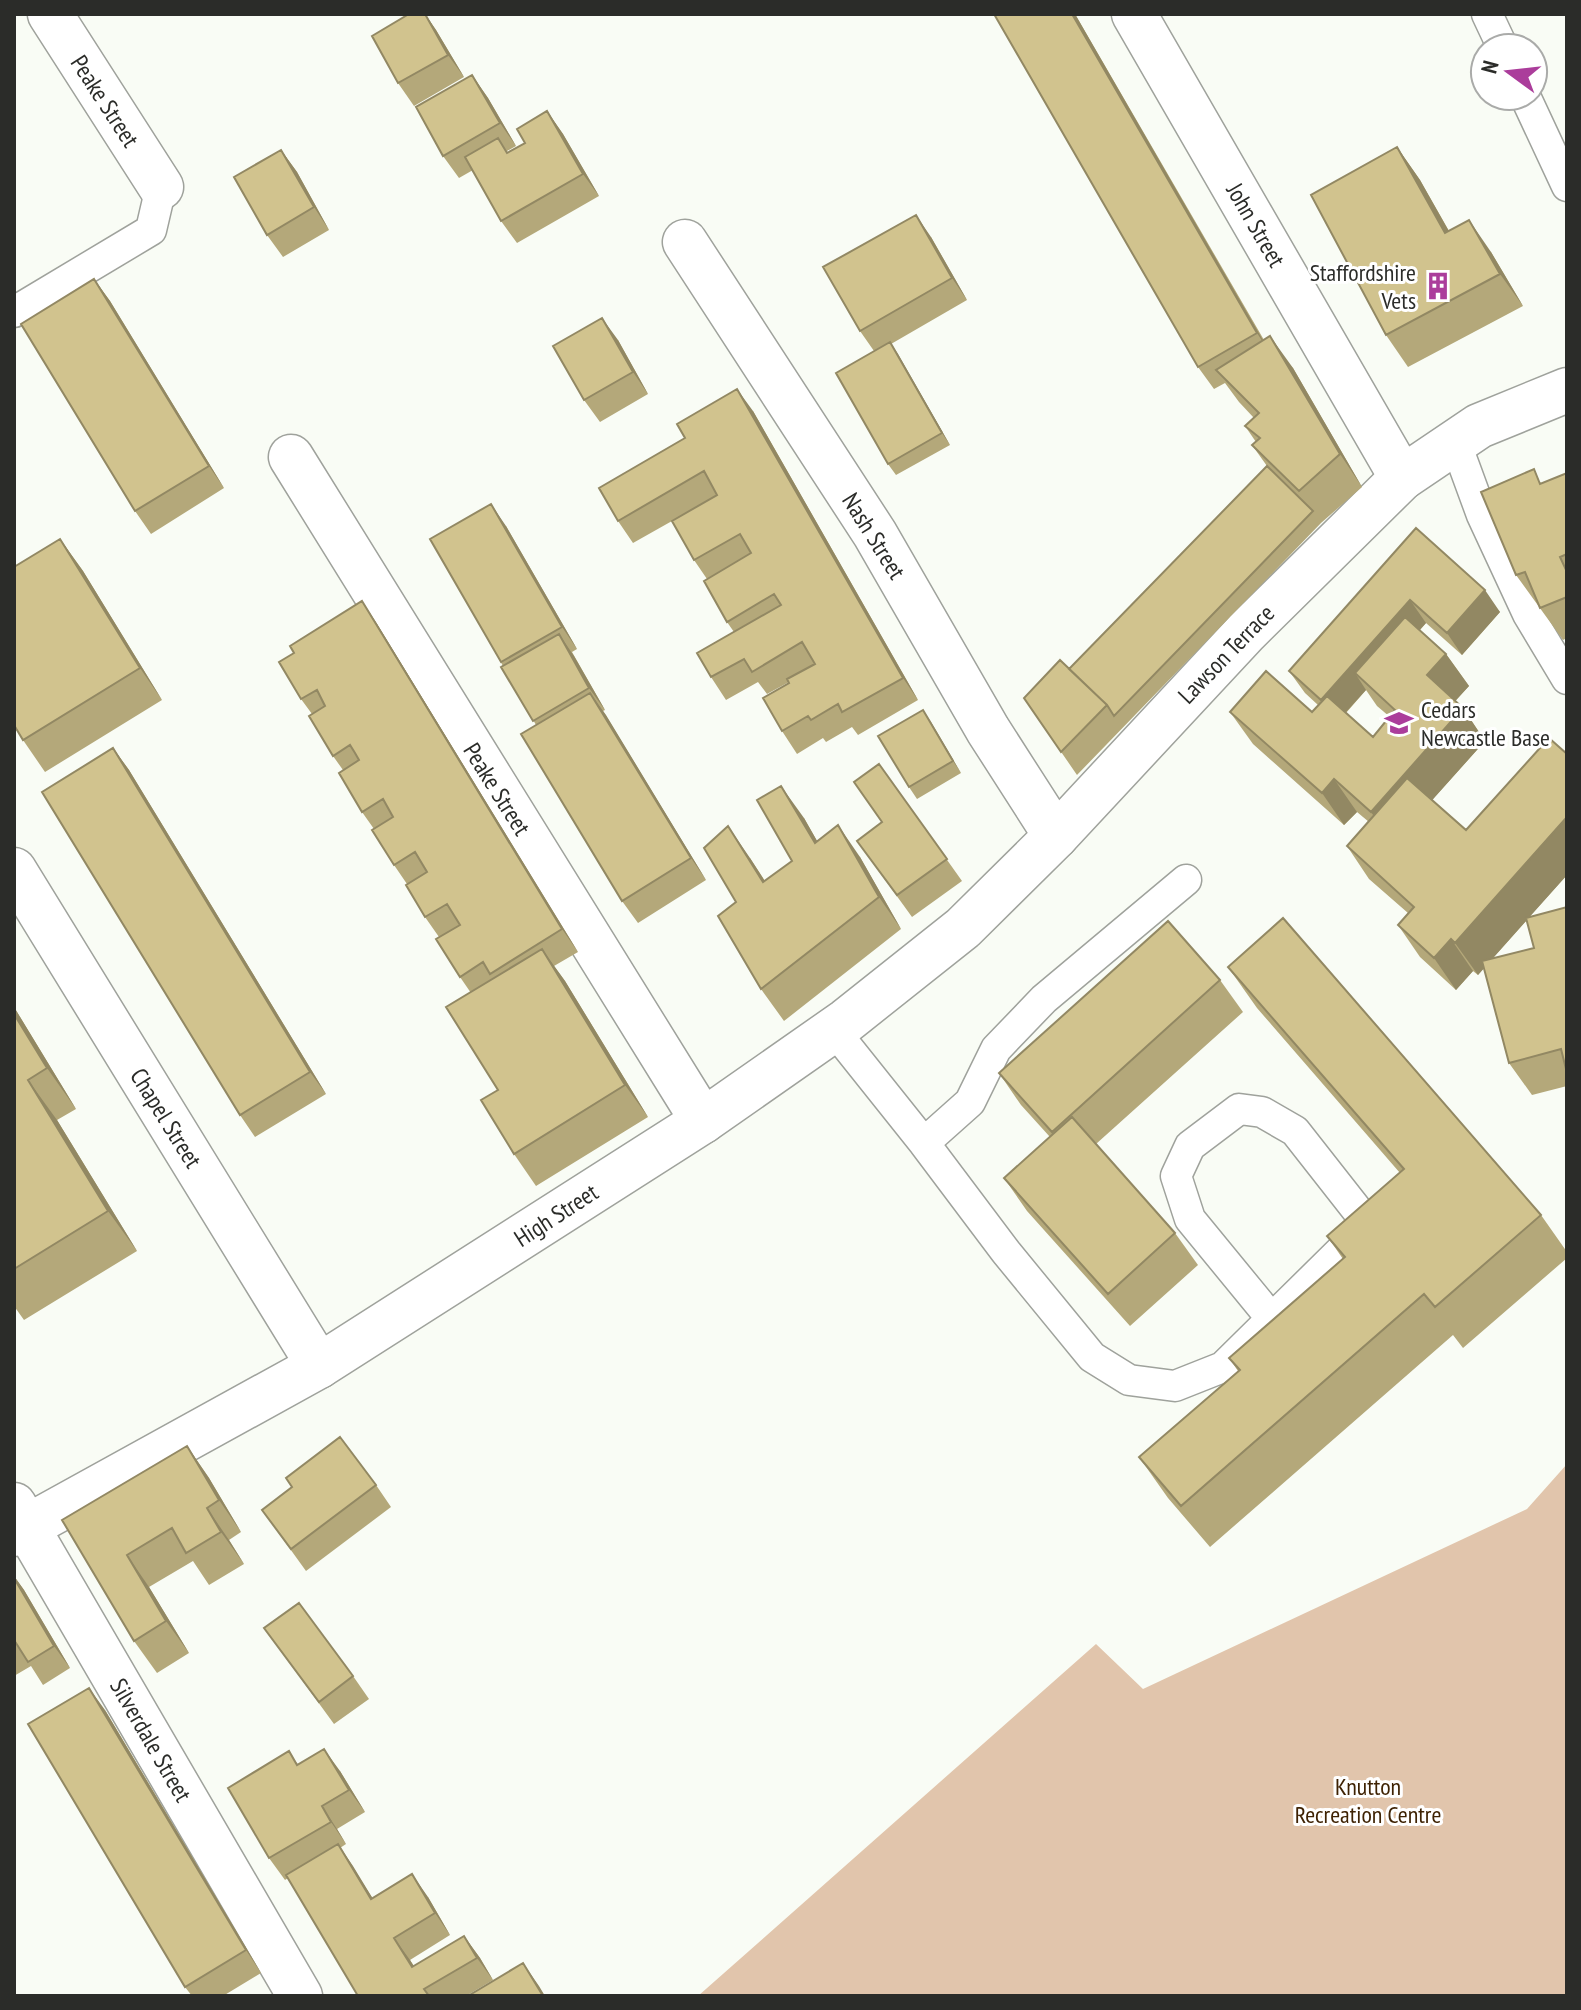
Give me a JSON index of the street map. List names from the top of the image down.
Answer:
{
  "streets": {
    "street": [
      "Peake Street",
      "John Street",
      "Nash Street",
      "Lawson Terrace",
      "Chapel Street",
      "High Street",
      "Silverdale Street"
    ]
  },
  "crossings": [
    ["Peake Street", "High Street"],
    ["John Street", "Lawson Terrace"],
    ["Nash Street", "Lawson Terrace"],
    ["Nash Street", "High Street"],
    ["Lawson Terrace", "High Street"],
    ["Chapel Street", "High Street"],
    ["High Street", "Silverdale Street"]
  ],
  "parks": ["Knutton Recreation Centre"],
  "places": {
    "building": ["Staffordshire Vets"],
    "school or university": ["Cedars Newcastle Base"]
  },
  "north": "left"
}
